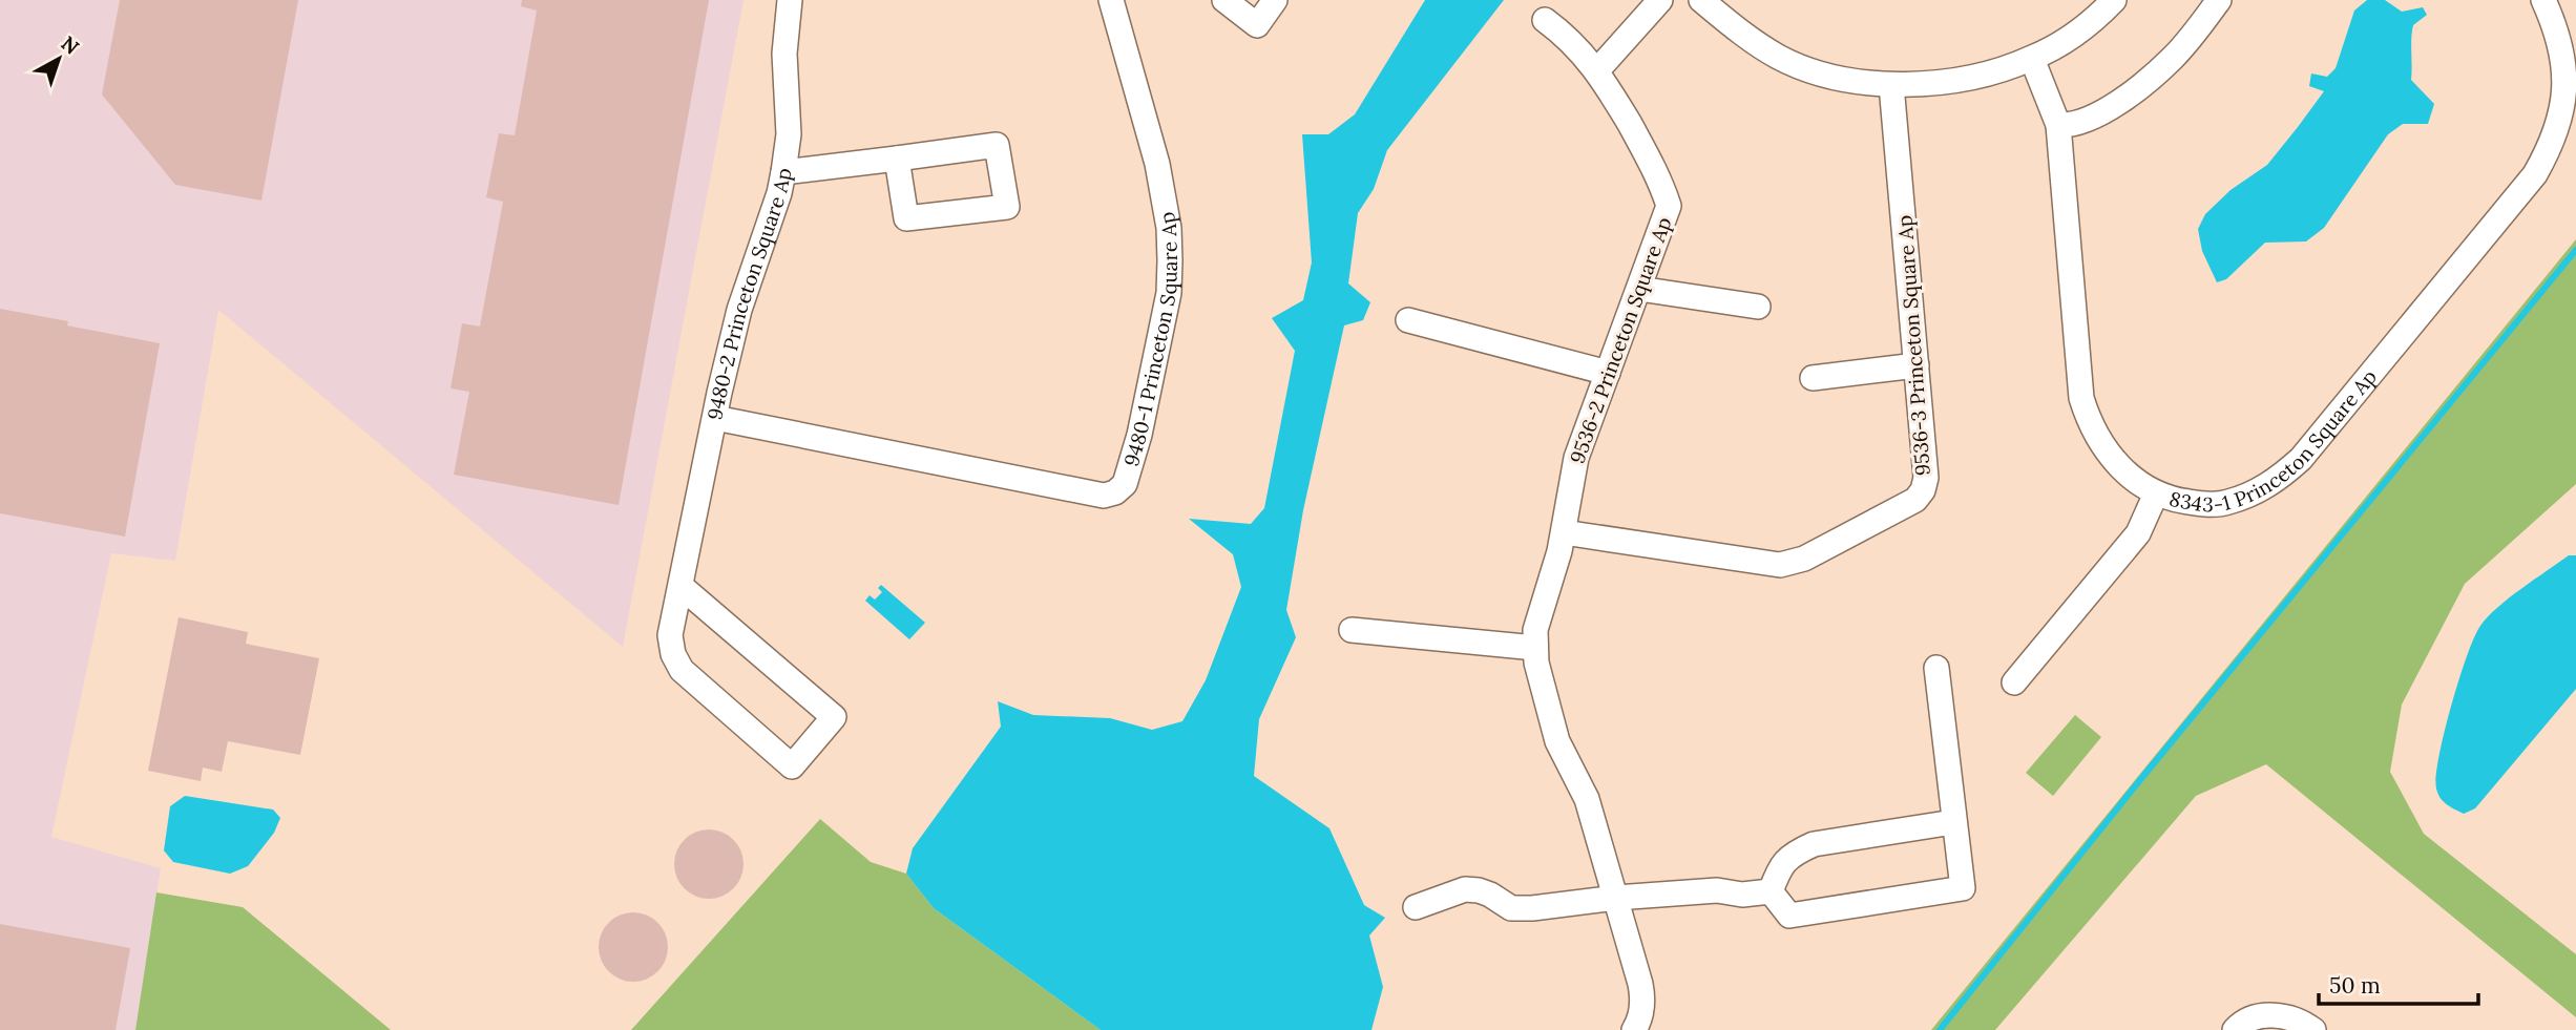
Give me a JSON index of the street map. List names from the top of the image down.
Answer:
{
  "streets": {
    "street": [
      "9480-2 Princeton Square Ap",
      "9480-1 Princeton Square Ap",
      "9536-2 Princeton Square Ap",
      "9536-3 Princeton Square Ap",
      "8343-1 Princeton Square Ap"
    ]
  },
  "crossings": [
    ["9480-2 Princeton Square Ap", "9480-1 Princeton Square Ap"],
    ["9536-2 Princeton Square Ap", "9536-3 Princeton Square Ap"]
  ],
  "scale_bar": "50 m",
  "north": "top right"
}
